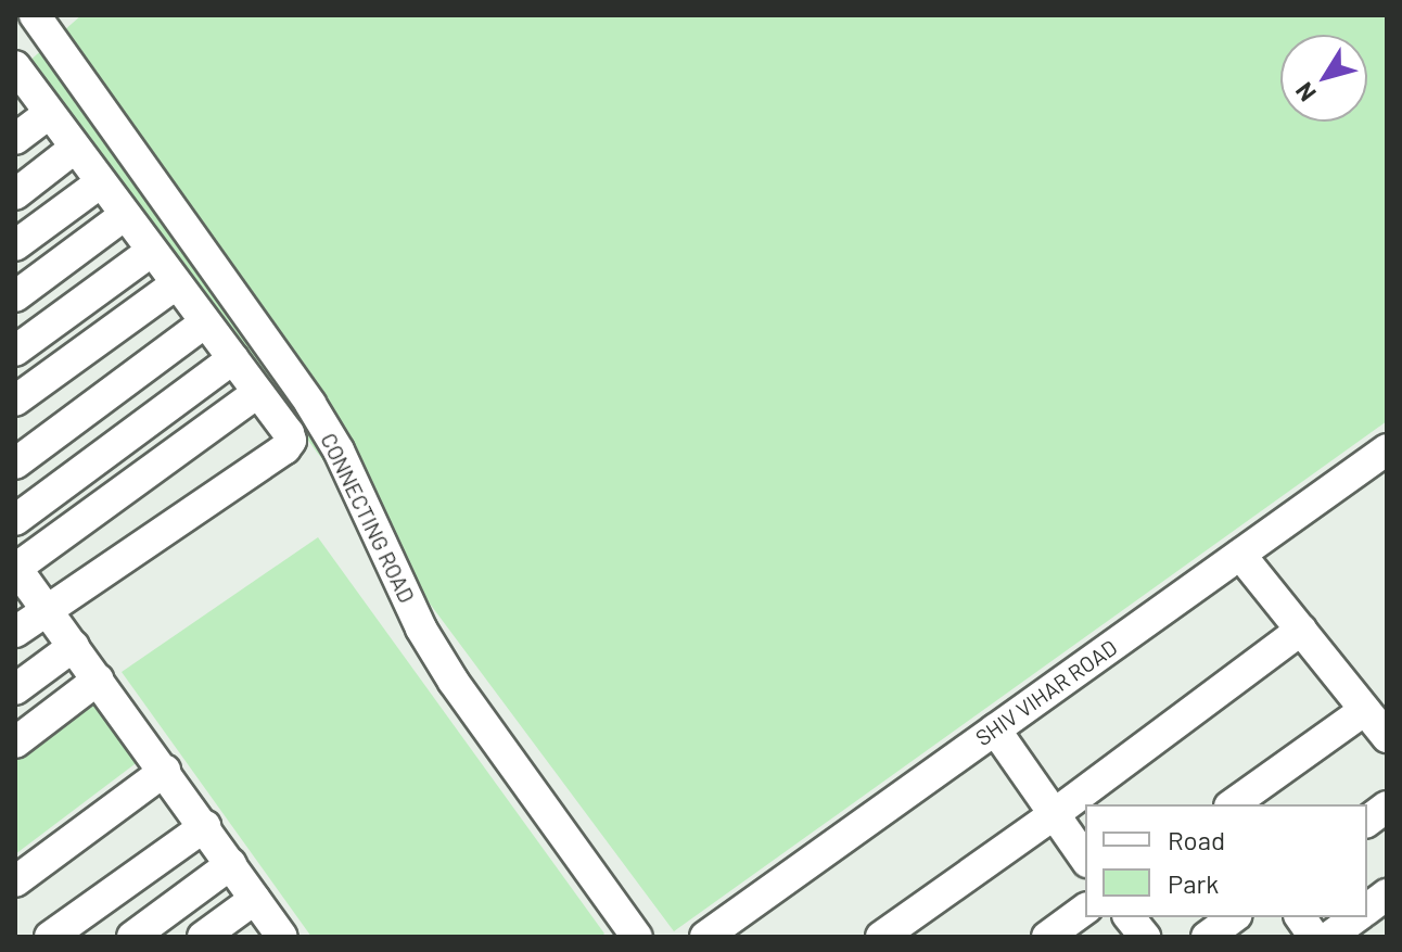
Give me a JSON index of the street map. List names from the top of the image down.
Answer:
{
  "streets": {
    "street": ["CONNECTING ROAD", "SHIV VIHAR ROAD"]
  },
  "legend": ["Road", "Park"],
  "north": "bottom left"
}
